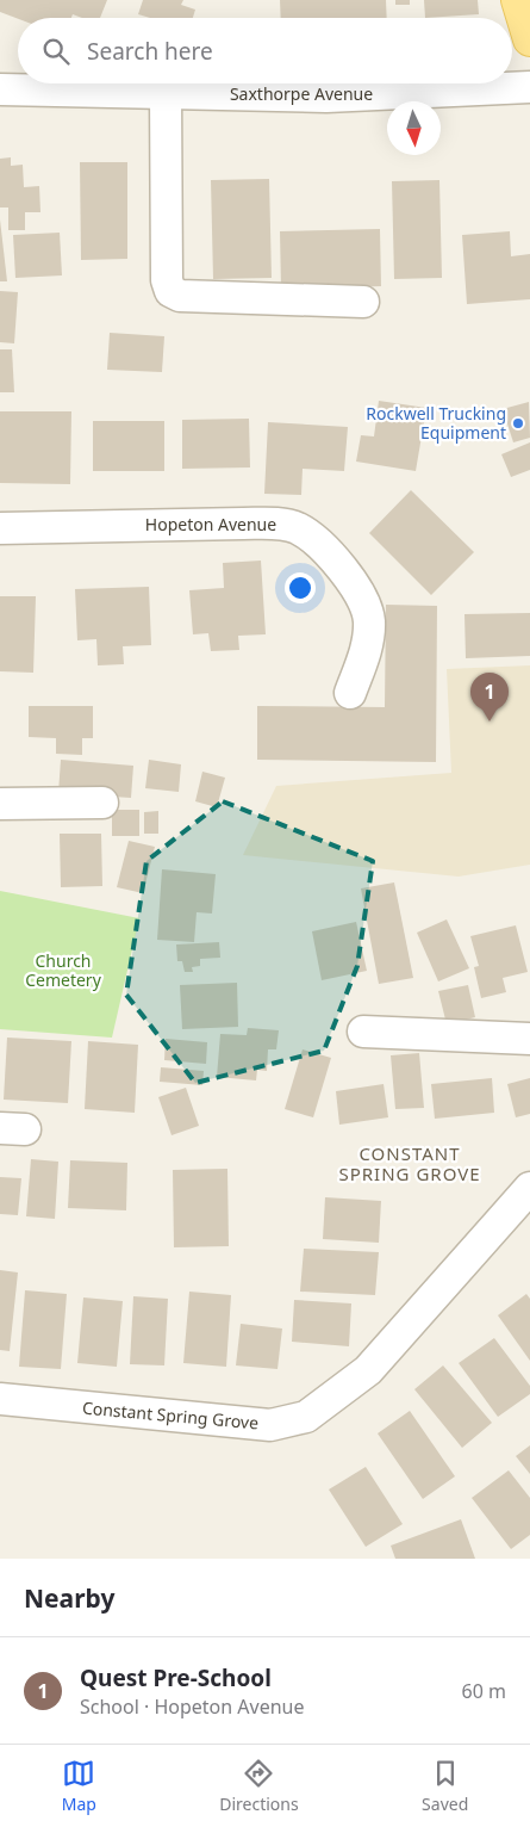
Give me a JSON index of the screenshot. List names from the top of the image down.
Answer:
{
  "streets": {
    "street": ["Saxthorpe Avenue", "Hopeton Avenue", "Constant Spring Grove"]
  },
  "districts": ["CONSTANT SPRING GROVE"],
  "parks": ["Church Cemetery"],
  "places": ["Rockwell Trucking Equipment"],
  "north": "bottom",
  "page": {
    "search": "Search here",
    "pins": "1",
    "heading": "Nearby",
    "list": [
      {
        "mark": "1",
        "name": "Quest Pre-School",
        "note": "School · Hopeton Avenue",
        "value": "60 m"
      }
    ],
    "nav": ["Map", "Directions", "Saved"]
  }
}
